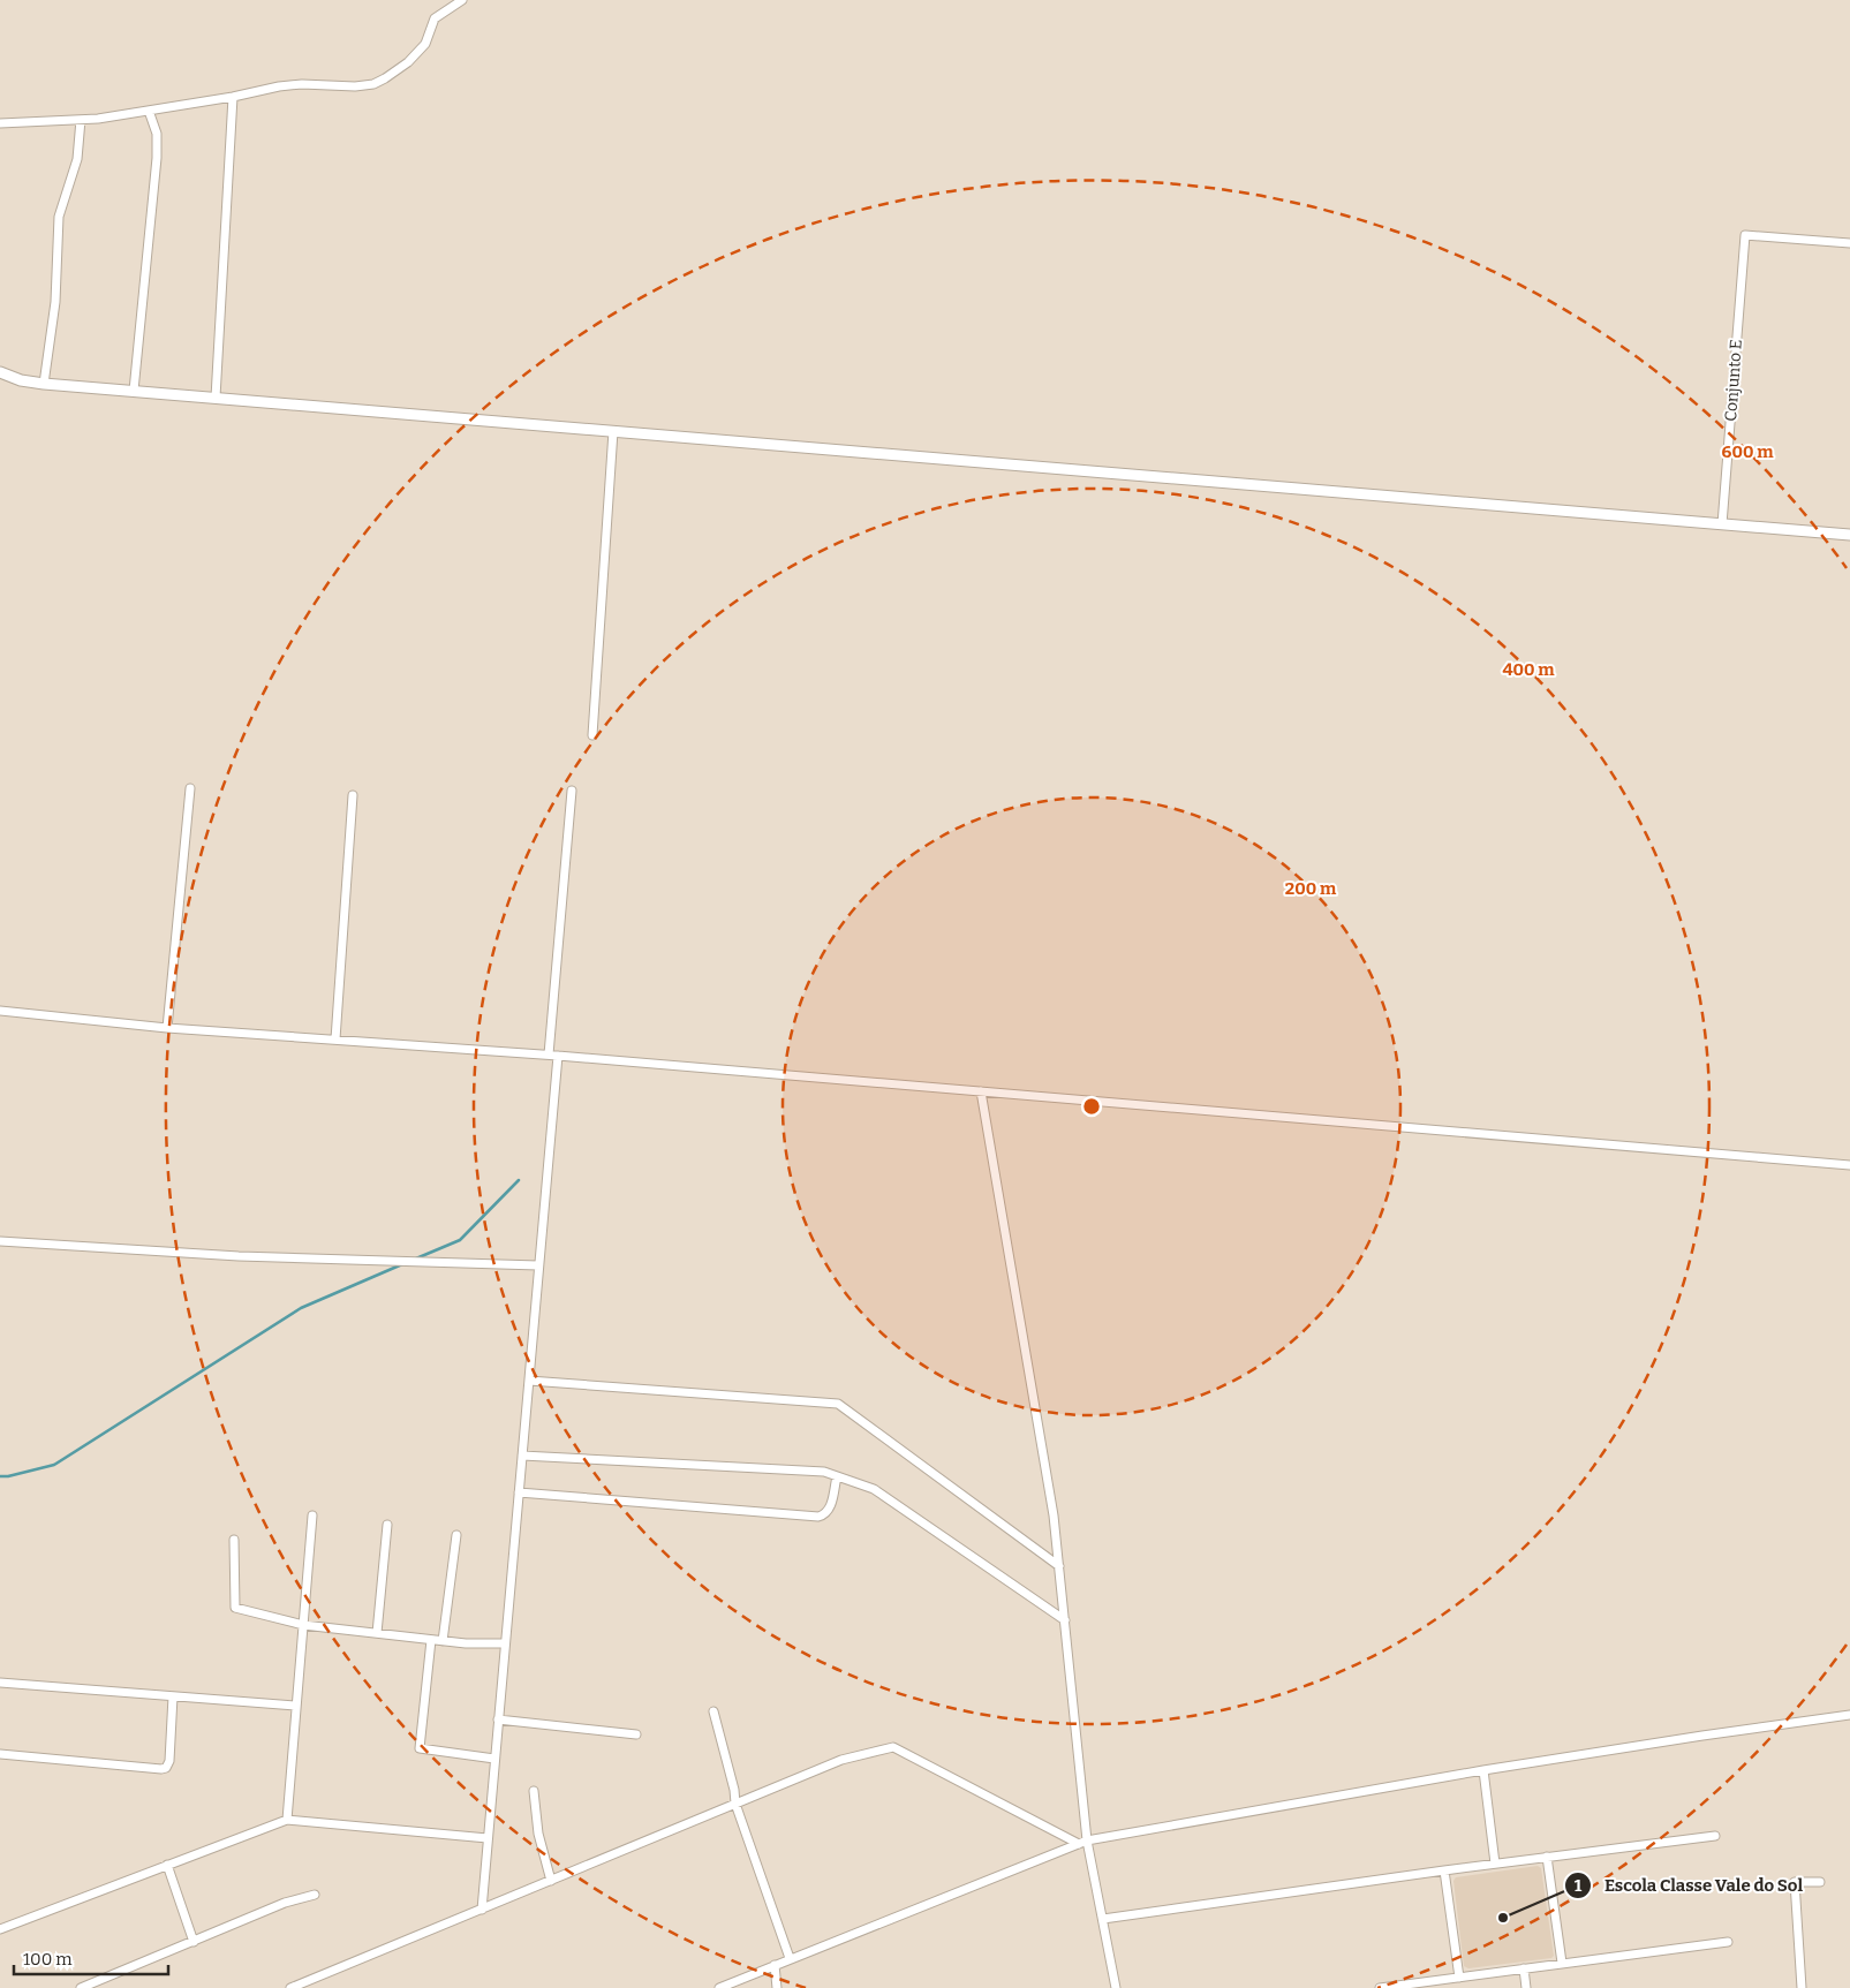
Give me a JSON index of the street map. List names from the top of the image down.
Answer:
{
  "streets": {
    "street": ["Conjunto E"]
  },
  "places": ["Escola Classe Vale do Sol"],
  "scale_bar": "100 m",
  "rings": ["600 m", "400 m", "200 m"]
}
